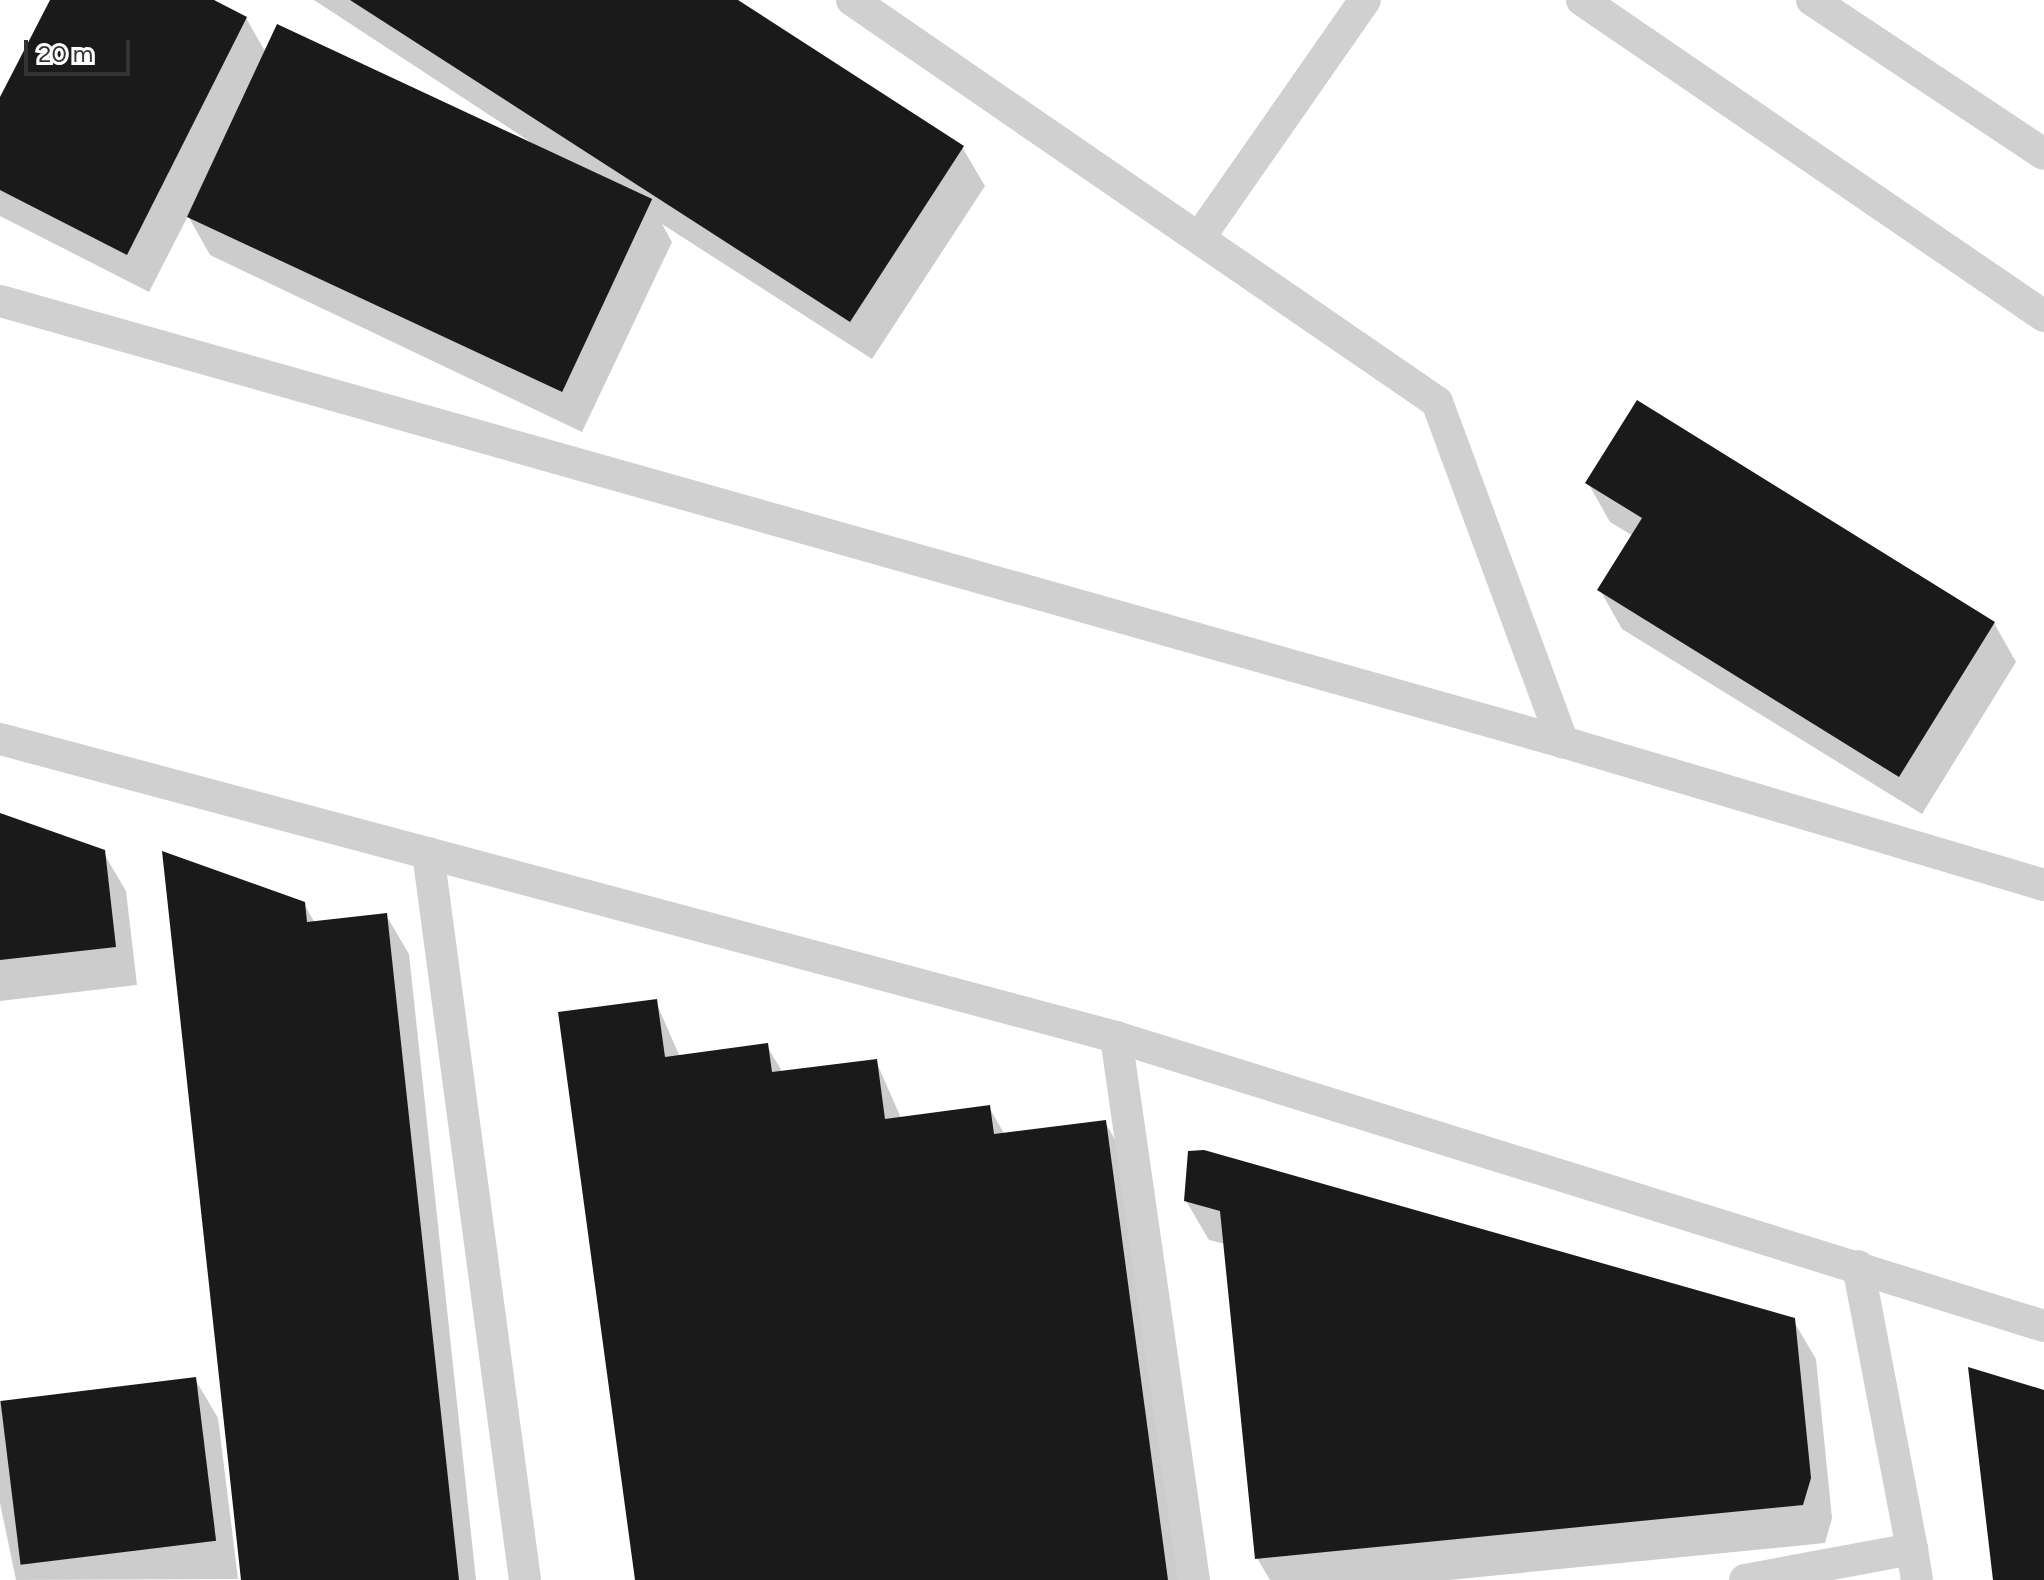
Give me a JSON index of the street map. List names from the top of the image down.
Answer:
{
  "scale_bar": "20 m"
}
